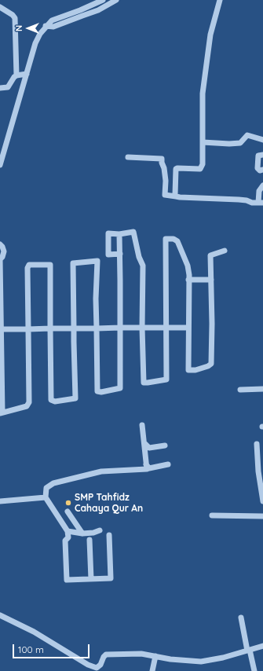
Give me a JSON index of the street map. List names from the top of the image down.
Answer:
{
  "places": ["SMP Tahfidz Cahaya Qur An"],
  "scale_bar": "100 m",
  "north": "left"
}
